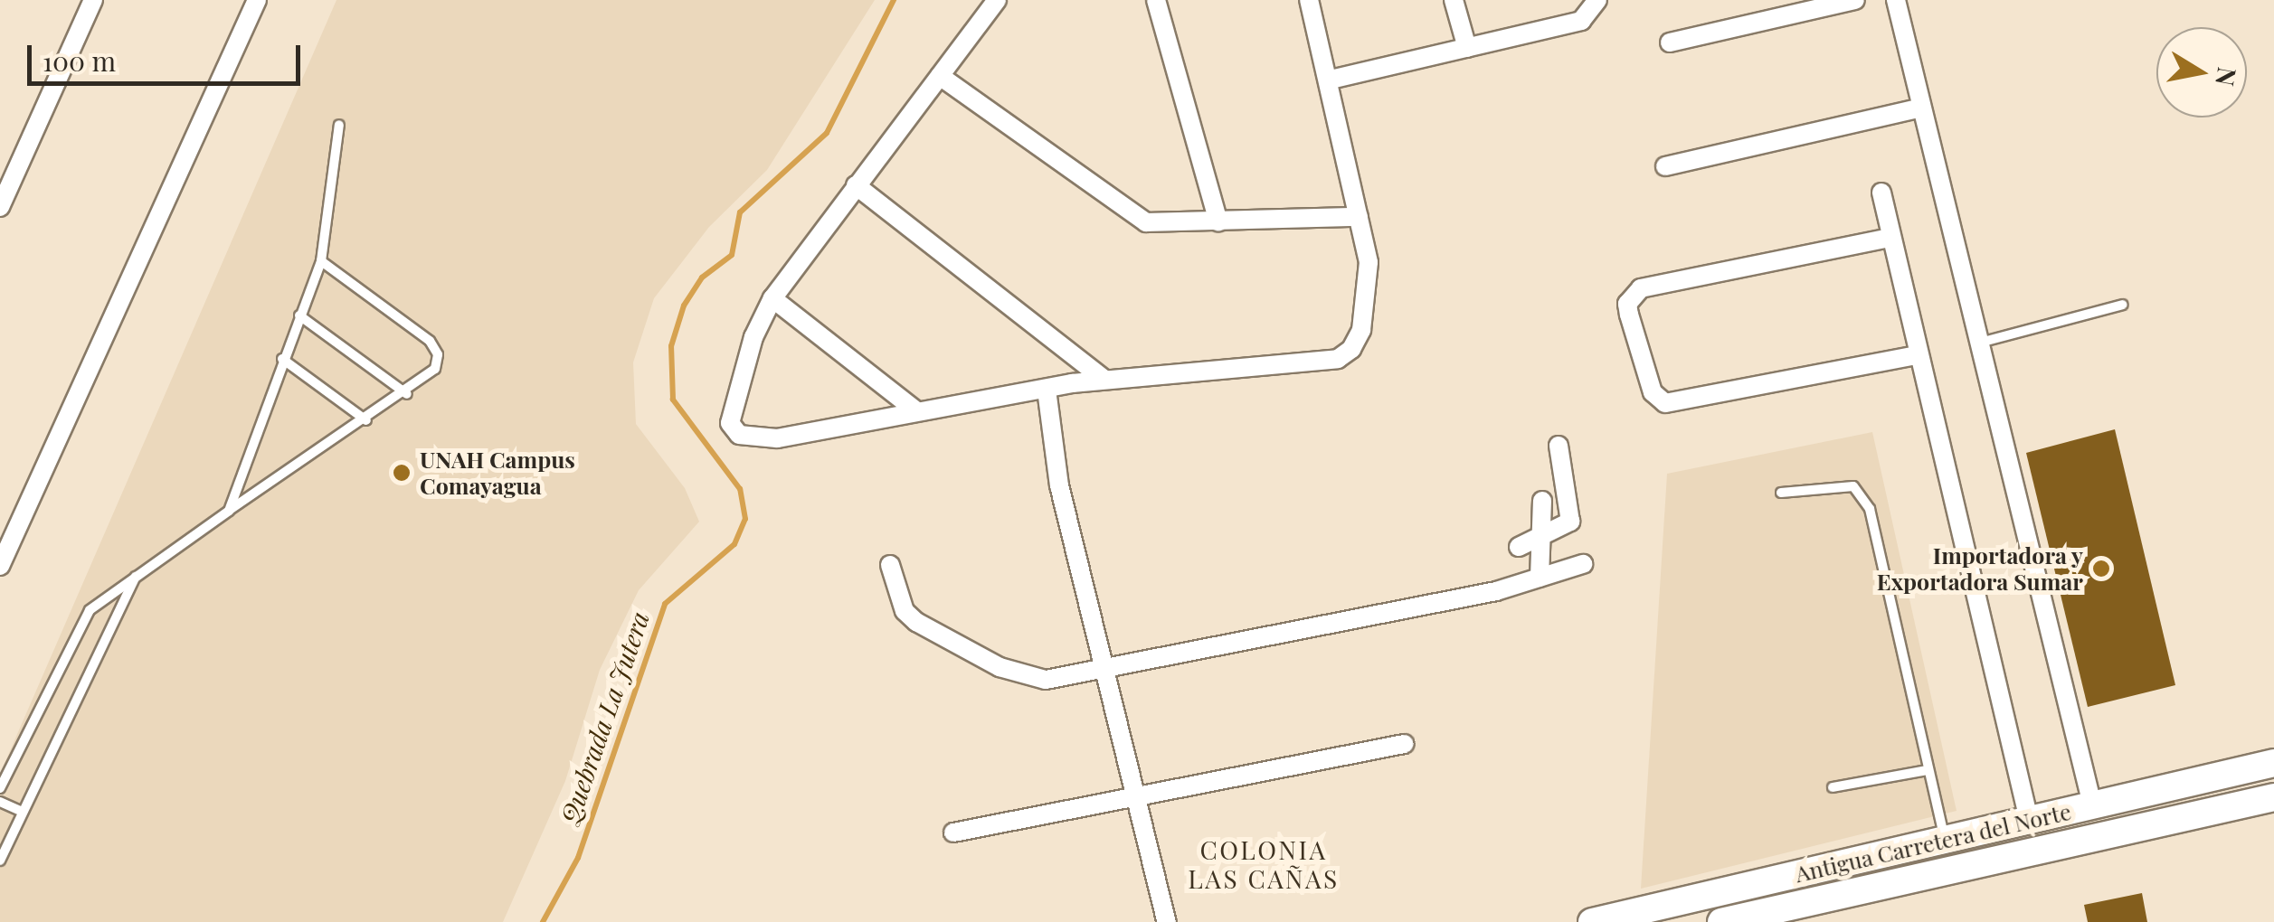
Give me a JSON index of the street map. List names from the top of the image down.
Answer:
{
  "streets": {
    "main road": ["Antigua Carretera del Norte"]
  },
  "districts": ["COLONIA LAS CAÑAS"],
  "water": ["Quebrada La Jutera"],
  "places": ["UNAH Campus Comayagua", "Importadora y Exportadora Sumar"],
  "scale_bar": "100 m",
  "north": "right"
}
